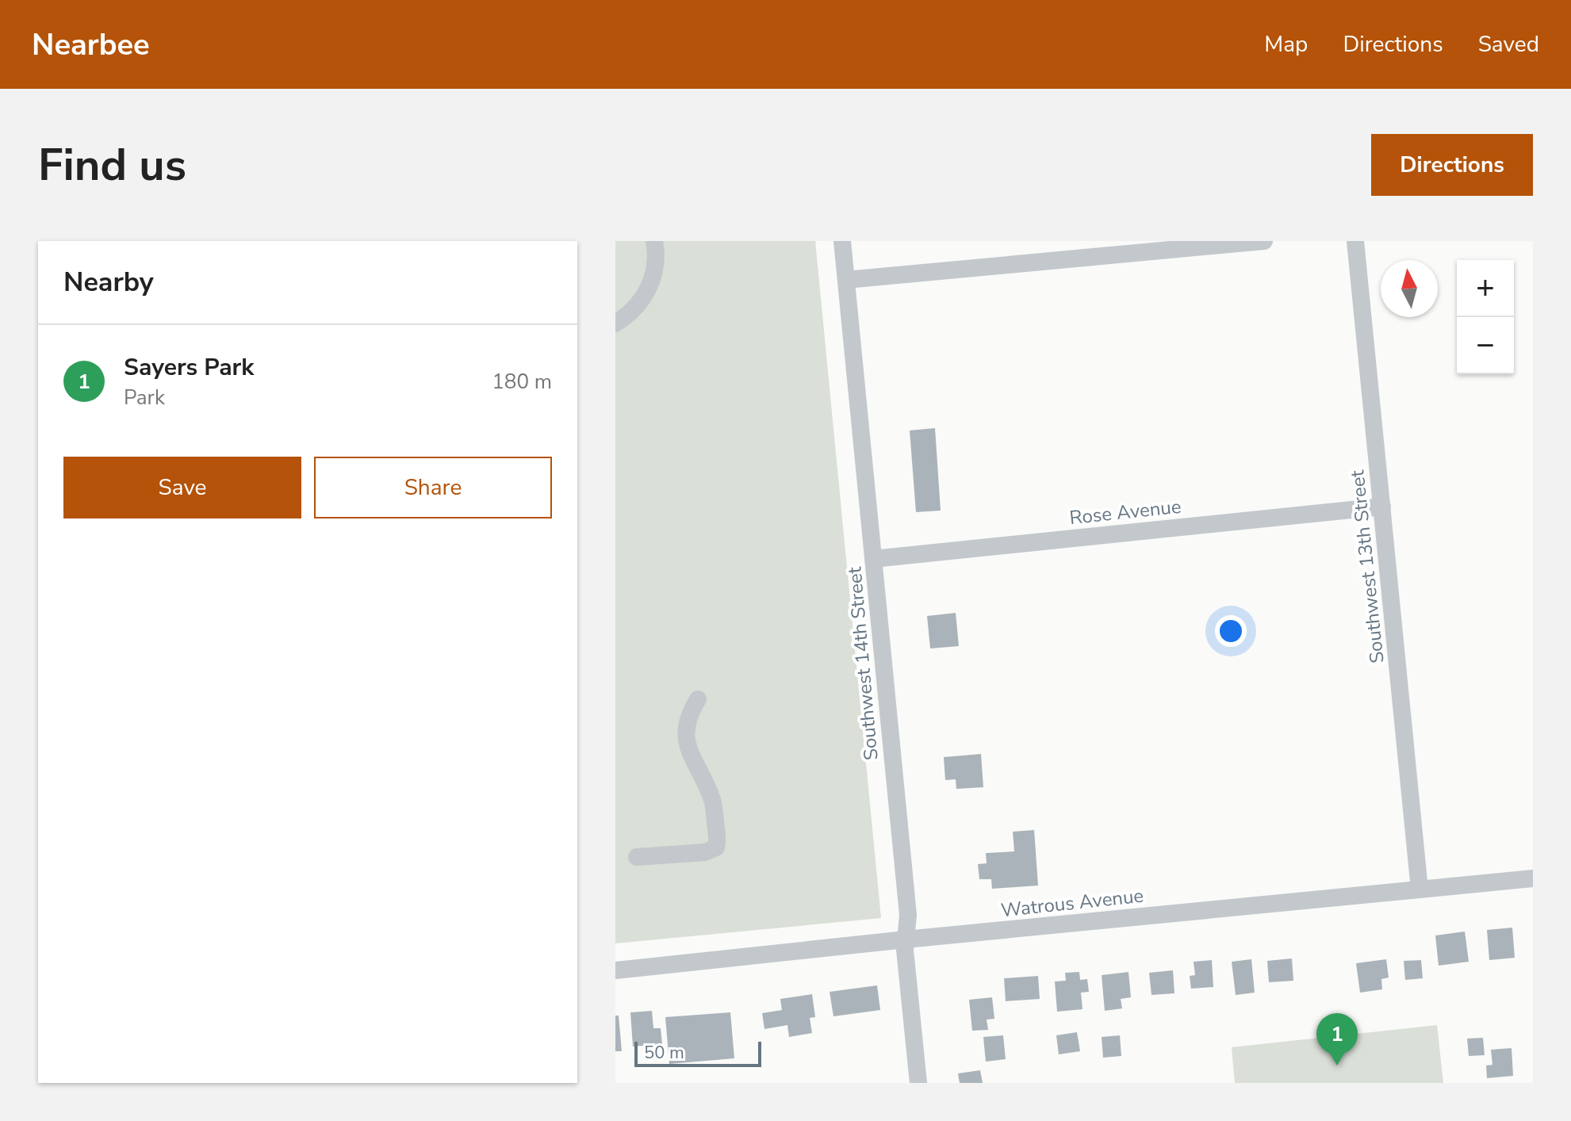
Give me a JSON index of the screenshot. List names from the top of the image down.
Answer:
{
  "streets": {
    "street": [
      "Rose Avenue",
      "Southwest 13th Street",
      "Southwest 14th Street",
      "Watrous Avenue"
    ]
  },
  "crossings": [
    ["Rose Avenue", "Southwest 13th Street"],
    ["Rose Avenue", "Southwest 14th Street"],
    ["Southwest 13th Street", "Watrous Avenue"],
    ["Southwest 14th Street", "Watrous Avenue"]
  ],
  "scale_bar": "50 m",
  "north": "top",
  "page": {
    "header": "Nearbee",
    "nav": ["Map", "Directions", "Saved"],
    "buttons": [
      "Directions",
      ["Save", "Share"]
    ],
    "title": "Find us",
    "heading": "Nearby",
    "map_buttons": ["+", "−"],
    "list": [
      {
        "mark": "1",
        "name": "Sayers Park",
        "note": "Park",
        "value": "180 m"
      }
    ],
    "pins": "1",
    "scale": "50 m"
  }
}
